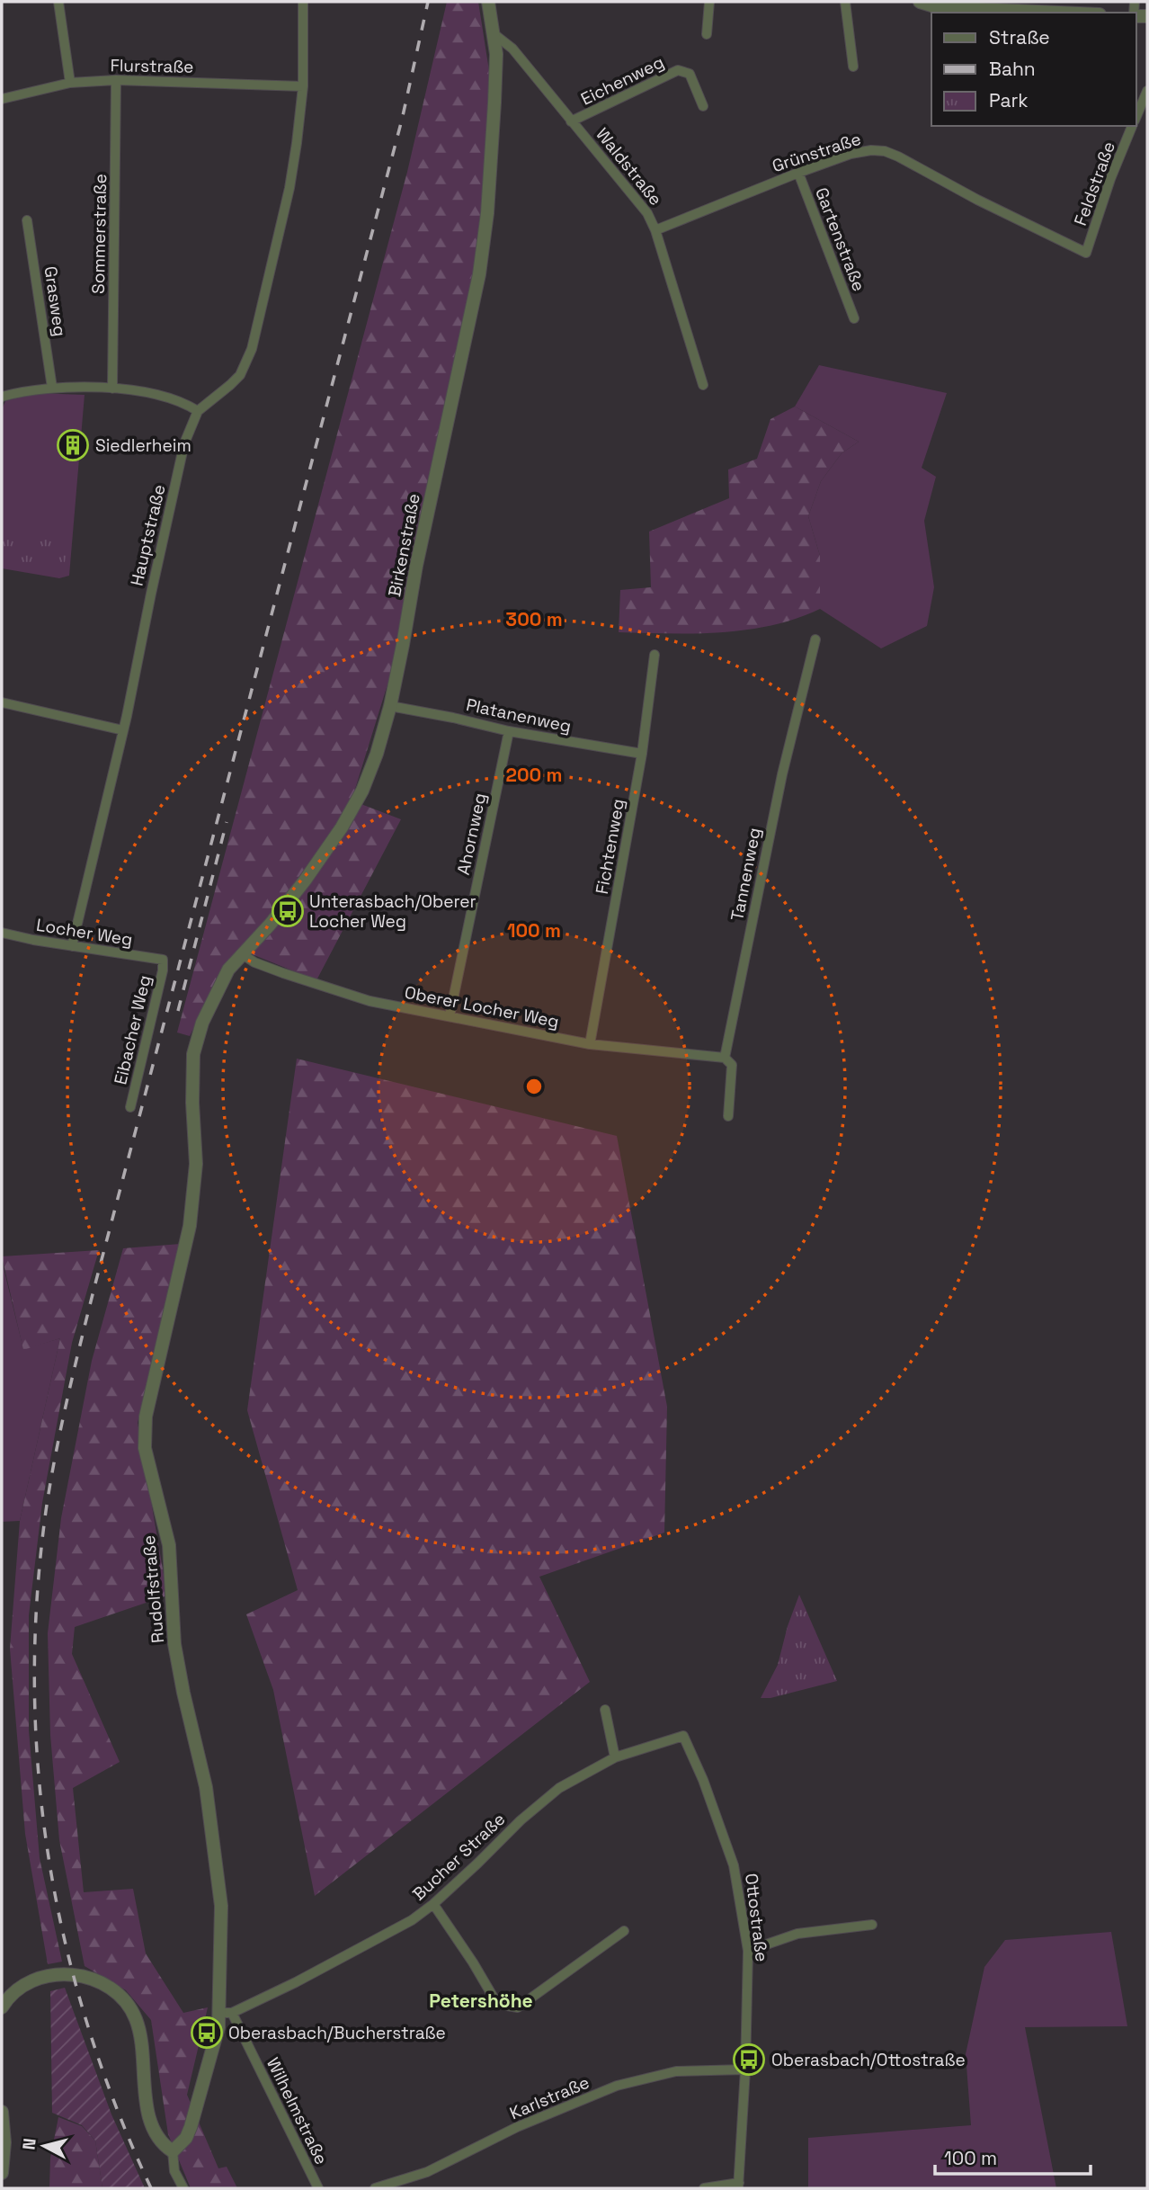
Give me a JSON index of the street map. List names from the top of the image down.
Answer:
{
  "streets": {
    "street": [
      "Flurstraße",
      "Eichenweg",
      "Grünstraße",
      "Waldstraße",
      "Feldstraße",
      "Sommerstraße",
      "Gartenstraße",
      "Grasweg",
      "Hauptstraße",
      "Birkenstraße",
      "Platanenweg",
      "Ahornweg",
      "Fichtenweg",
      "Tannenweg",
      "Locher Weg",
      "Oberer Locher Weg",
      "Eibacher Weg",
      "Rudolfstraße",
      "Bucher Straße",
      "Ottostraße",
      "Karlstraße",
      "Wilhelmstraße"
    ]
  },
  "crossings": [
    ["Flurstraße", "Sommerstraße"],
    ["Flurstraße", "Hauptstraße"],
    ["Eichenweg", "Waldstraße"],
    ["Grünstraße", "Waldstraße"],
    ["Grünstraße", "Feldstraße"],
    ["Grünstraße", "Gartenstraße"],
    ["Waldstraße", "Birkenstraße"],
    ["Hauptstraße", "Locher Weg"],
    ["Birkenstraße", "Platanenweg"],
    ["Birkenstraße", "Oberer Locher Weg"],
    ["Birkenstraße", "Rudolfstraße"],
    ["Platanenweg", "Ahornweg"],
    ["Platanenweg", "Fichtenweg"],
    ["Ahornweg", "Oberer Locher Weg"],
    ["Fichtenweg", "Oberer Locher Weg"],
    ["Tannenweg", "Oberer Locher Weg"],
    ["Locher Weg", "Eibacher Weg"],
    ["Oberer Locher Weg", "Rudolfstraße"],
    ["Rudolfstraße", "Bucher Straße"],
    ["Rudolfstraße", "Wilhelmstraße"],
    ["Bucher Straße", "Ottostraße"],
    ["Bucher Straße", "Wilhelmstraße"],
    ["Ottostraße", "Karlstraße"]
  ],
  "districts": ["Petershöhe"],
  "places": {
    "building": ["Siedlerheim"],
    "bus stop": ["Unterasbach/Oberer Locher Weg", "Oberasbach/Bucherstraße", "Oberasbach/Ottostraße"]
  },
  "legend": ["Straße", "Bahn", "Park"],
  "scale_bar": "100 m",
  "north": "left",
  "rings": ["300 m", "200 m", "100 m"]
}
